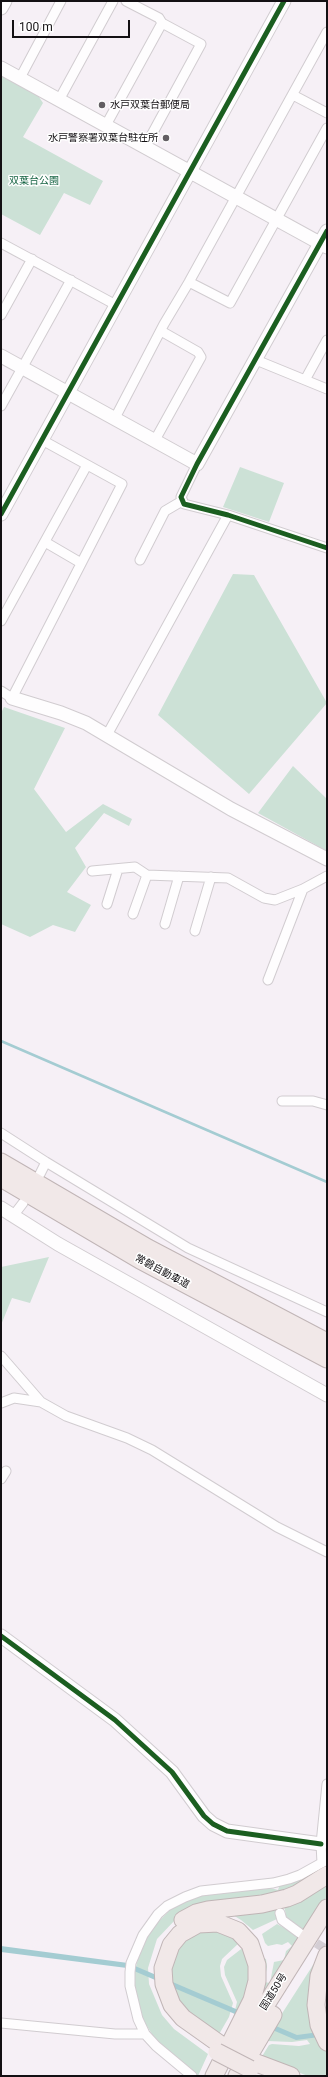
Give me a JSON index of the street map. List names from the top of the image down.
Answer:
{
  "streets": {
    "highway": ["常磐自動車道", "国道50号"]
  },
  "parks": ["双葉台公園"],
  "places": ["水戸双葉台郵便局", "水戸警察署双葉台駐在所"],
  "scale_bar": "100 m"
}
